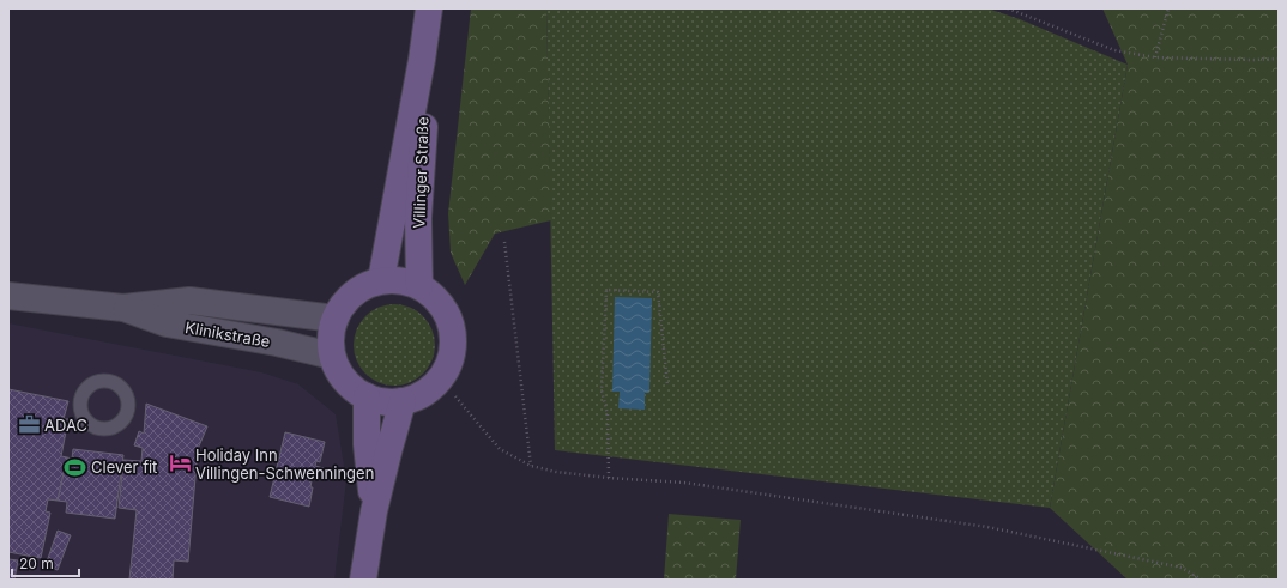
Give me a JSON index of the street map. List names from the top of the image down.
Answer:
{
  "streets": {
    "main road": ["Villinger Straße"],
    "street": ["Klinikstraße"]
  },
  "crossings": [
    ["Villinger Straße", "Klinikstraße"]
  ],
  "places": {
    "office": ["ADAC"],
    "hotel": ["Holiday Inn Villingen-Schwenningen"],
    "sports": ["Clever fit"]
  },
  "scale_bar": "20 m"
}
